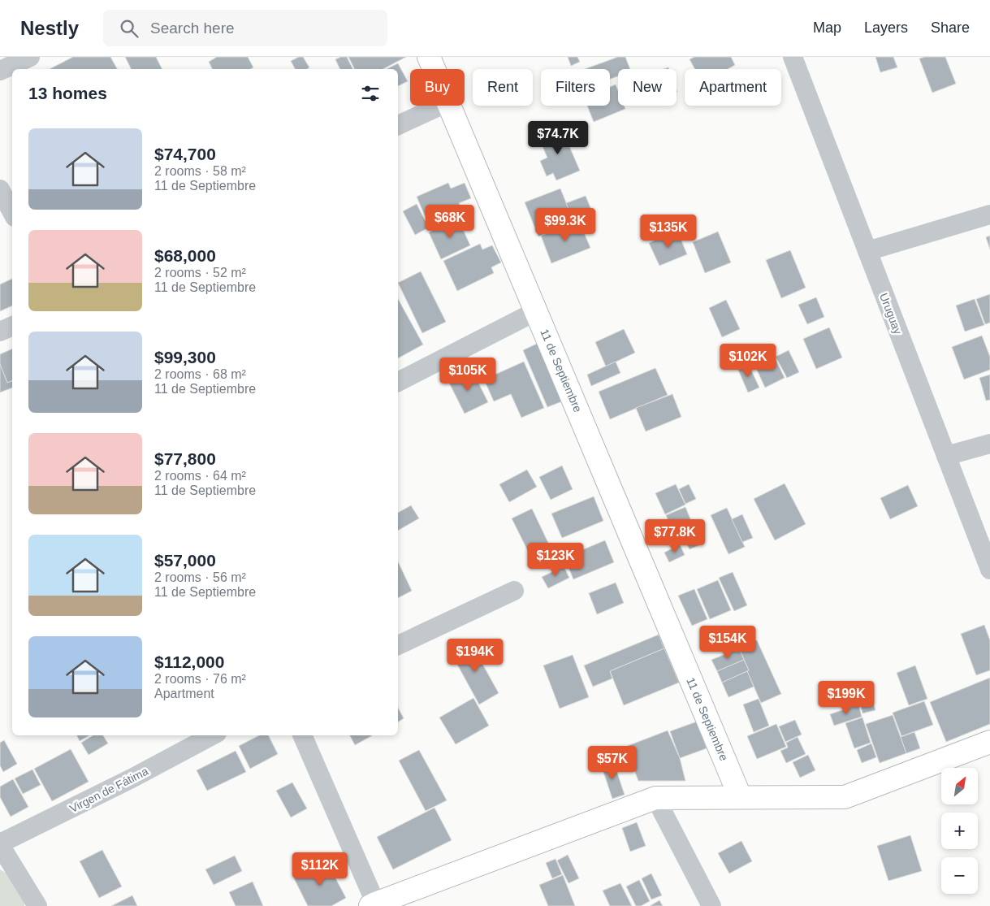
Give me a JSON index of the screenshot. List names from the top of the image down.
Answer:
{
  "streets": {
    "main road": ["11 de Septiembre"],
    "street": ["Uruguay", "Virgen de Fátima"]
  },
  "north": "top right",
  "page": {
    "header": "Nestly",
    "search": "Search here",
    "nav": ["Map", "Layers", "Share"],
    "chip": [
      "Buy",
      "Rent",
      "Filters",
      "New",
      "Apartment"
    ],
    "heading": "13 homes",
    "list": [
      {
        "name": "$74,700",
        "note": "2 rooms · 58 m² · 11 de Septiembre"
      },
      {
        "name": "$68,000",
        "note": "2 rooms · 52 m² · 11 de Septiembre"
      },
      {
        "name": "$99,300",
        "note": "2 rooms · 68 m² · 11 de Septiembre"
      },
      {
        "name": "$77,800",
        "note": "2 rooms · 64 m² · 11 de Septiembre"
      },
      {
        "name": "$57,000",
        "note": "2 rooms · 56 m² · 11 de Septiembre"
      },
      {
        "name": "$112,000",
        "note": "2 rooms · 76 m² · Apartment"
      }
    ],
    "price": [
      "$74.7K",
      "$68K",
      "$99.3K",
      "$135K",
      "$102K",
      "$105K",
      "$77.8K",
      "$123K",
      "$154K",
      "$194K",
      "$199K",
      "$57K",
      "$112K"
    ],
    "map_buttons": ["+", "−"]
  }
}
